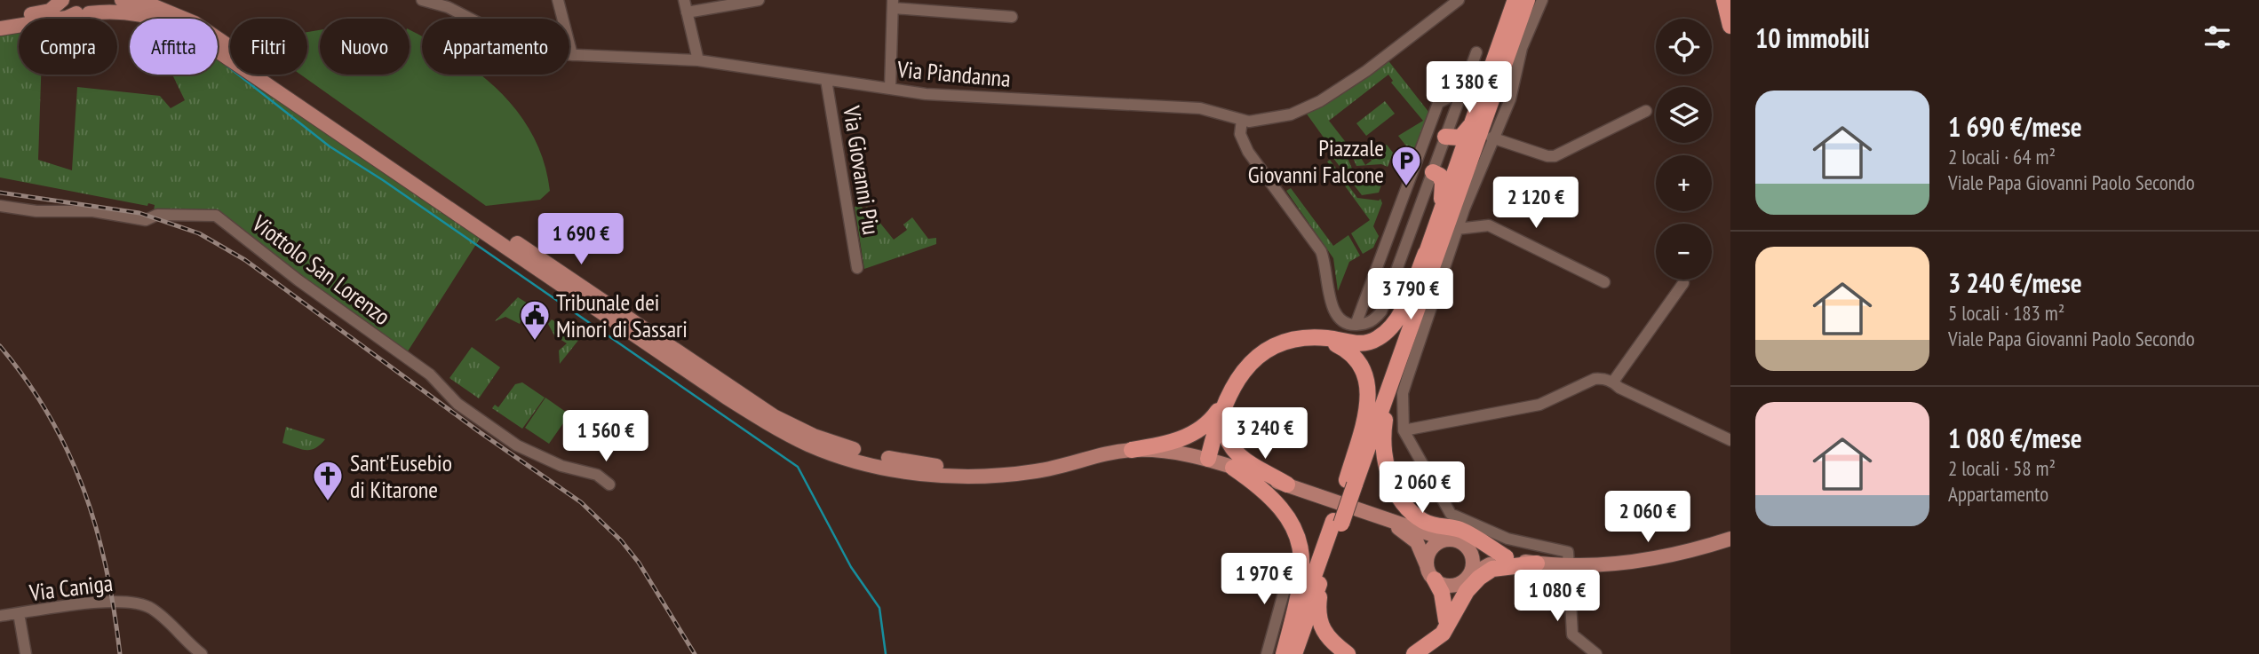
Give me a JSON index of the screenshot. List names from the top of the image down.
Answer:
{
  "streets": {
    "street": [
      "Via Piandanna",
      "Via Giovanni Piu",
      "Viottolo San Lorenzo",
      "Via Caniga"
    ]
  },
  "crossings": [
    ["Via Piandanna", "Via Giovanni Piu"]
  ],
  "places": {
    "parking": ["Piazzale Giovanni Falcone"],
    "public building": ["Tribunale dei Minori di Sassari"],
    "church": ["Sant'Eusebio di Kitarone"]
  },
  "page": {
    "heading": "10 immobili",
    "map_buttons": ["+", "−"],
    "chip": [
      "Compra",
      "Affitta",
      "Filtri",
      "Nuovo",
      "Appartamento"
    ],
    "price": [
      "1 380 €",
      "2 120 €",
      "1 690 €",
      "3 790 €",
      "3 240 €",
      "1 560 €",
      "2 060 €",
      "2 060 €",
      "1 970 €",
      "1 080 €"
    ],
    "list": [
      {
        "name": "1 690 €/mese",
        "note": "2 locali · 64 m² · Viale Papa Giovanni Paolo Secondo"
      },
      {
        "name": "3 240 €/mese",
        "note": "5 locali · 183 m² · Viale Papa Giovanni Paolo Secondo"
      },
      {
        "name": "1 080 €/mese",
        "note": "2 locali · 58 m² · Appartamento"
      }
    ]
  }
}
